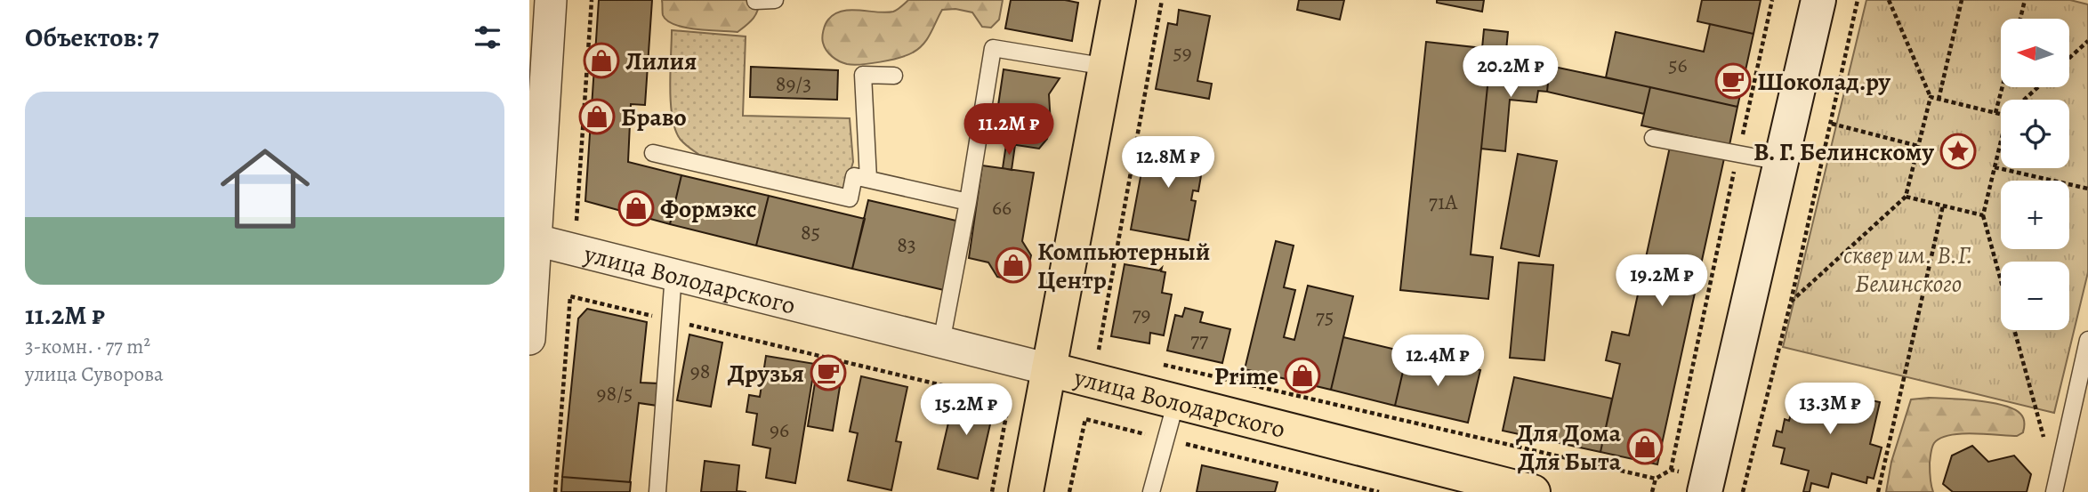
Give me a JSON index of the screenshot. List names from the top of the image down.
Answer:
{
  "streets": {
    "main road": ["улица Володарского"]
  },
  "parks": ["сквер им. В.Г. Белинского"],
  "places": {
    "shop": [
      "Лилия",
      "Браво",
      "Формэкс",
      "Компьютерный Центр",
      "Prime",
      "Для Дома Для Быта"
    ],
    "cafe": ["Шоколад.ру", "Друзья"],
    "place": ["В. Г. Белинскому"]
  },
  "house_numbers": [
    "59",
    "56",
    "89/3",
    "71А",
    "66",
    "85",
    "83",
    "79",
    "75",
    "77",
    "98",
    "98/5",
    "96"
  ],
  "north": "left",
  "page": {
    "heading": "Объектов: 7",
    "map_buttons": ["+", "−"],
    "price": [
      "20.2M ₽",
      "11.2M ₽",
      "12.8M ₽",
      "19.2M ₽",
      "12.4M ₽",
      "13.3M ₽",
      "15.2M ₽"
    ],
    "list": [
      {
        "name": "11.2M ₽",
        "note": "3-комн. · 77 m² · улица Суворова"
      }
    ]
  }
}
